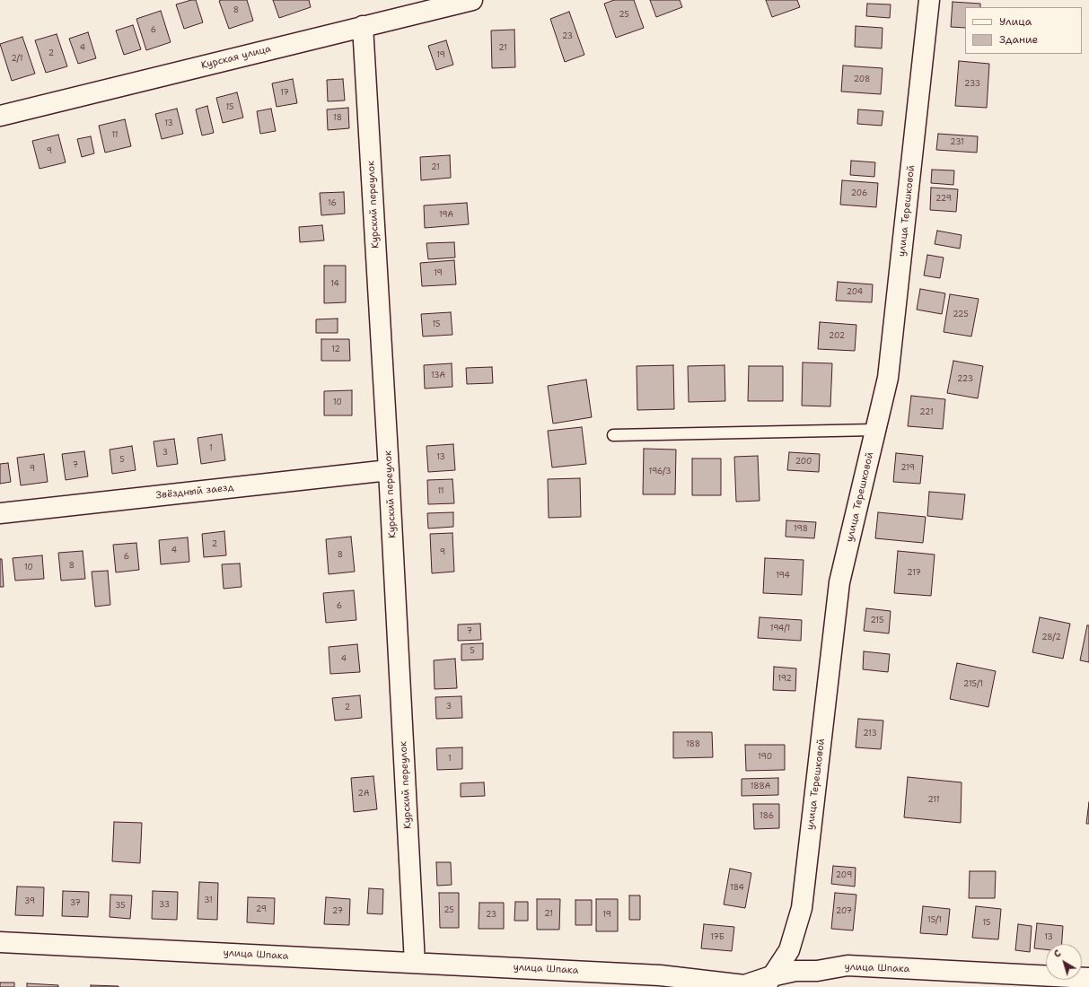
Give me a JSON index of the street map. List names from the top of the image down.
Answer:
{
  "streets": {
    "street": [
      "Курская улица",
      "Курский переулок",
      "улица Терешковой",
      "Звёздный заезд",
      "улица Шпака"
    ]
  },
  "crossings": [
    ["Курская улица", "Курский переулок"],
    ["Курский переулок", "Звёздный заезд"],
    ["Курский переулок", "улица Шпака"],
    ["улица Терешковой", "улица Шпака"]
  ],
  "house_numbers": [
    "8",
    "25",
    "6",
    "23",
    "4",
    "21",
    "2",
    "19",
    "2/1",
    "208",
    "233",
    "17",
    "15",
    "18",
    "13",
    "11",
    "231",
    "9",
    "21",
    "206",
    "229",
    "16",
    "19А",
    "19",
    "14",
    "204",
    "225",
    "15",
    "202",
    "12",
    "13А",
    "223",
    "10",
    "221",
    "1",
    "3",
    "13",
    "5",
    "200",
    "7",
    "219",
    "9",
    "196/3",
    "11",
    "198",
    "2",
    "4",
    "9",
    "8",
    "6",
    "8",
    "10",
    "217",
    "194",
    "6",
    "215",
    "194/1",
    "7",
    "28/2",
    "5",
    "4",
    "192",
    "215/1",
    "3",
    "2",
    "213",
    "188",
    "190",
    "1",
    "188А",
    "2А",
    "211",
    "186",
    "209",
    "184",
    "31",
    "39",
    "37",
    "33",
    "35",
    "29",
    "25",
    "27",
    "207",
    "21",
    "23",
    "19",
    "15/1",
    "15",
    "17Б",
    "13"
  ],
  "legend": ["Улица", "Здание"],
  "north": "top left"
}
